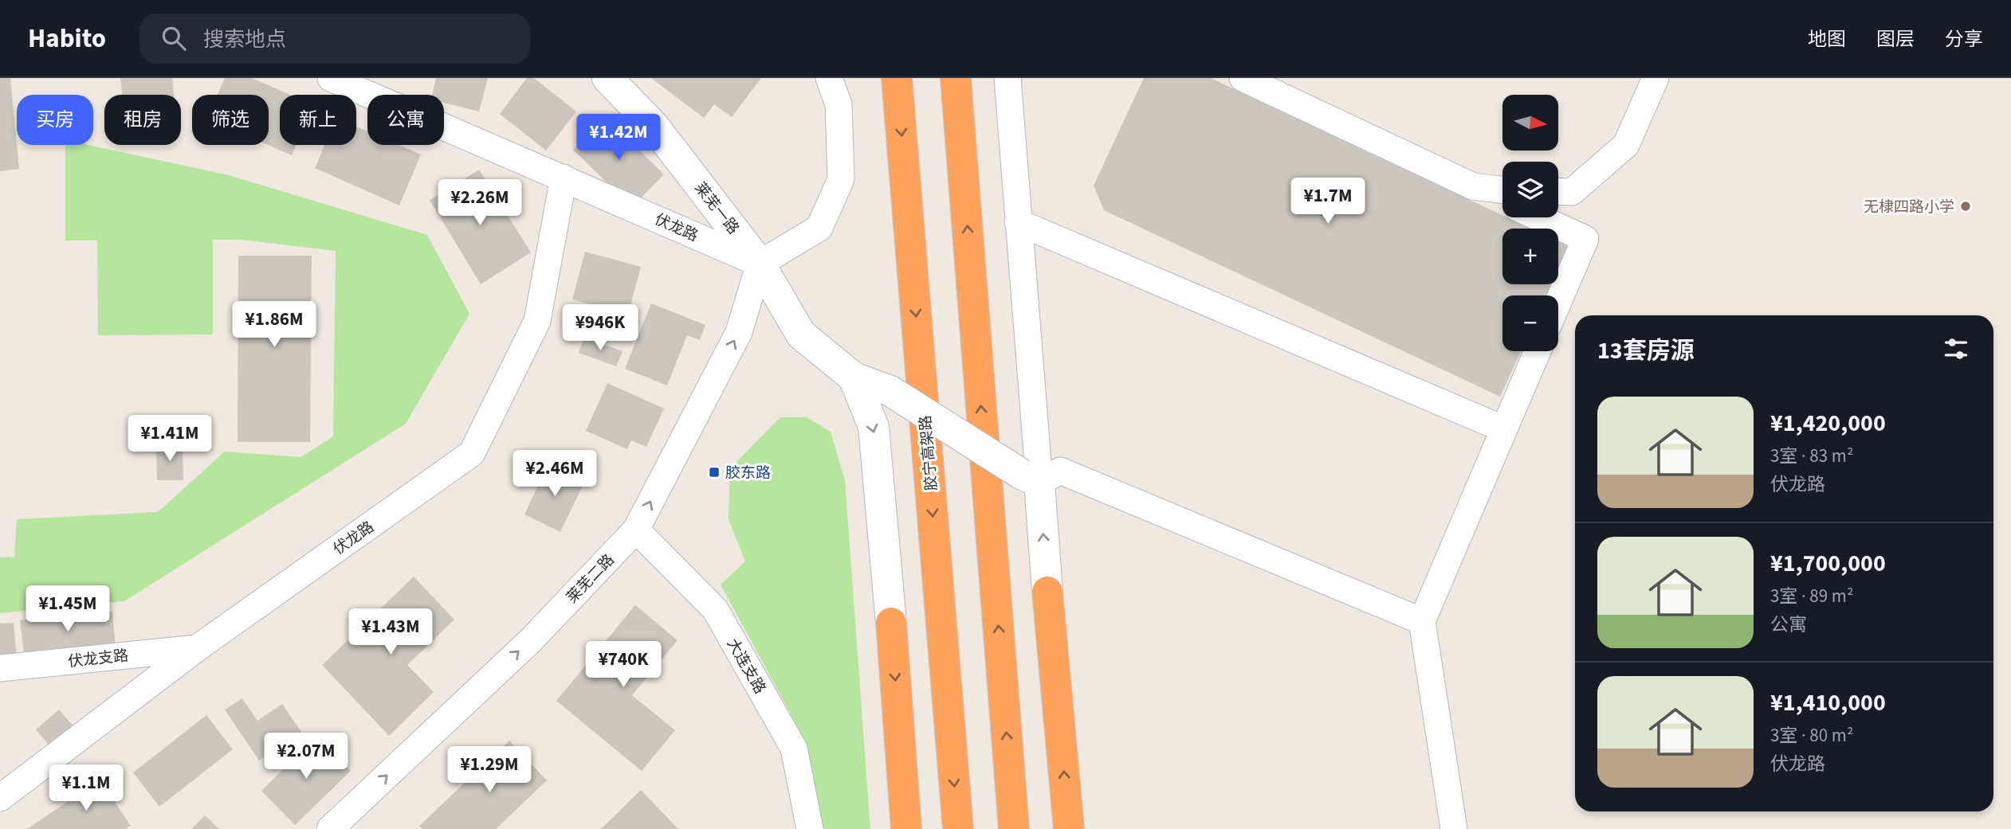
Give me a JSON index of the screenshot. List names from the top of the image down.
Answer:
{
  "streets": {
    "highway": ["胶宁高架路"],
    "main road": ["莱芜一路"],
    "street": [
      "伏龙路",
      "莱芜二路",
      "伏龙支路",
      "大连支路"
    ]
  },
  "crossings": [
    ["莱芜一路", "伏龙路"],
    ["莱芜一路", "莱芜二路"],
    ["伏龙路", "莱芜二路"],
    ["伏龙路", "伏龙支路"],
    ["莱芜二路", "大连支路"]
  ],
  "one_way": ["莱芜二路"],
  "places": {
    "other": ["无棣四路小学"],
    "transit": ["胶东路"]
  },
  "north": "right",
  "page": {
    "header": "Habito",
    "search": "搜索地点",
    "nav": ["地图", "图层", "分享"],
    "map_buttons": ["+", "−"],
    "chip": [
      "买房",
      "租房",
      "筛选",
      "新上",
      "公寓"
    ],
    "price": [
      "¥1.42M",
      "¥1.7M",
      "¥2.26M",
      "¥1.86M",
      "¥946K",
      "¥1.41M",
      "¥2.46M",
      "¥1.45M",
      "¥1.43M",
      "¥740K",
      "¥2.07M",
      "¥1.29M",
      "¥1.1M"
    ],
    "heading": "13套房源",
    "list": [
      {
        "name": "¥1,420,000",
        "note": "3室 · 83 m² · 伏龙路"
      },
      {
        "name": "¥1,700,000",
        "note": "3室 · 89 m² · 公寓"
      },
      {
        "name": "¥1,410,000",
        "note": "3室 · 80 m² · 伏龙路"
      }
    ]
  }
}
